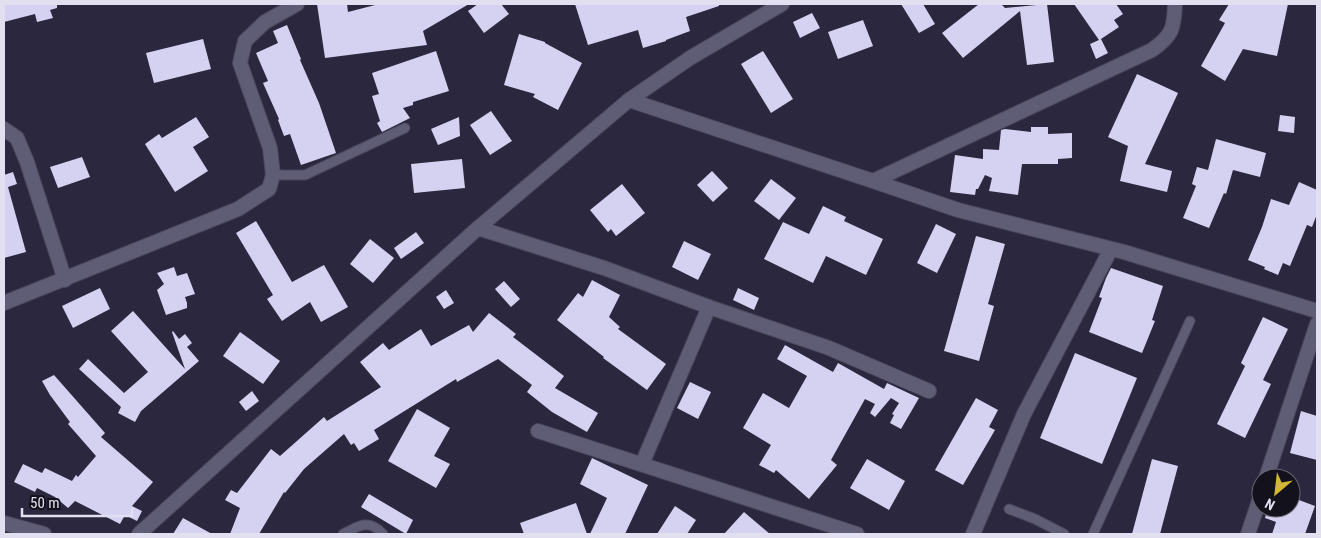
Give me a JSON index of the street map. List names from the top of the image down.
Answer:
{
  "scale_bar": "50 m",
  "north": "bottom left"
}
